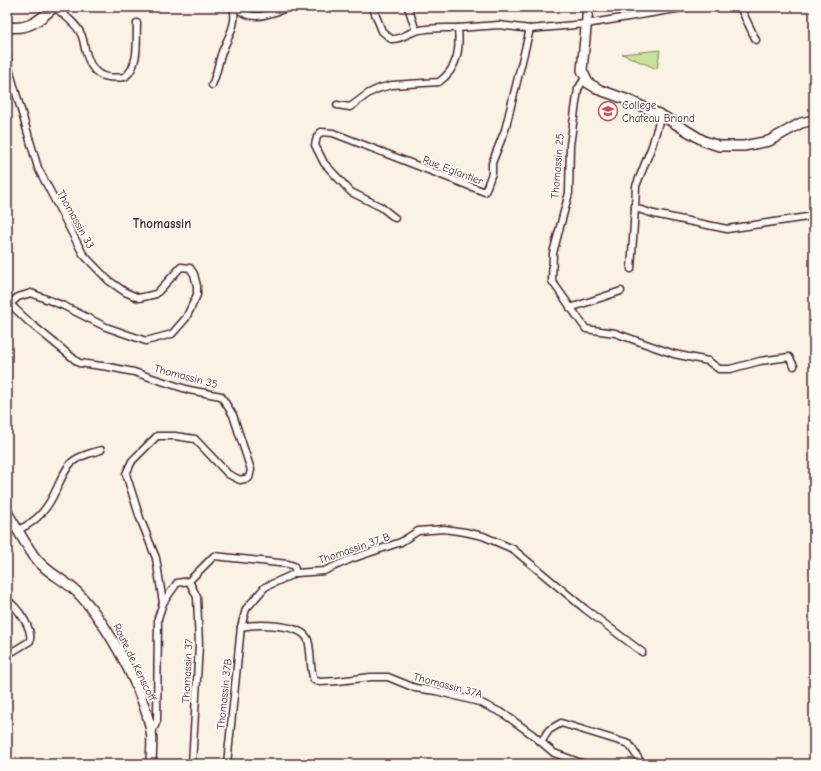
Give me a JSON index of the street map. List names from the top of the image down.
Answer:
{
  "streets": {
    "main road": ["Thomassin 25", "Route de Kenscoff"],
    "street": [
      "Rue Eglantier",
      "Thomassin 33",
      "Thomassin 35",
      "Thomassin 37 B",
      "Thomassin 37",
      "Thomassin 37A",
      "Thomassin 37B"
    ]
  },
  "crossings": [
    ["Thomassin 33", "Thomassin 35"],
    ["Thomassin 37A", "Thomassin 37B"]
  ],
  "districts": ["Thomassin"],
  "places": {
    "school or university": ["College Chateau Briand"]
  }
}
